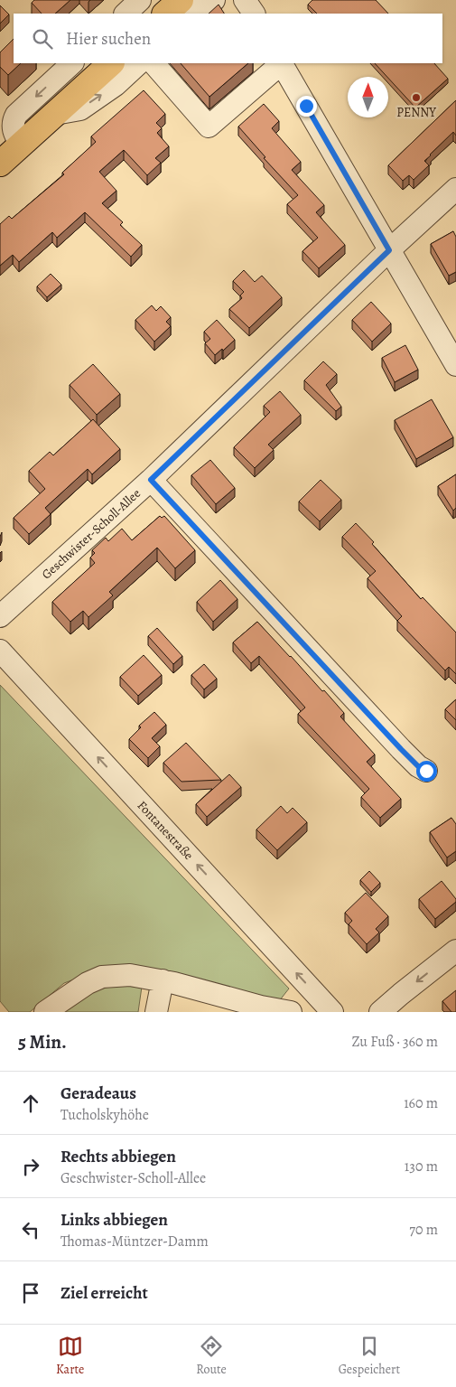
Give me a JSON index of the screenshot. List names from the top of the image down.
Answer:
{
  "streets": {
    "street": ["Geschwister-Scholl-Allee", "Fontanestraße"]
  },
  "one_way": ["Fontanestraße"],
  "places": ["PENNY"],
  "north": "top",
  "page": {
    "search": "Hier suchen",
    "heading": ["5 Min.", "Zu Fuß · 360 m"],
    "list": [
      ["Geradeaus", "Tucholskyhöhe", "160 m"],
      ["Rechts abbiegen", "Geschwister-Scholl-Allee", "130 m"],
      ["Links abbiegen", "Thomas-Müntzer-Damm", "70 m"],
      "Ziel erreicht"
    ],
    "nav": ["Karte", "Route", "Gespeichert"]
  }
}
